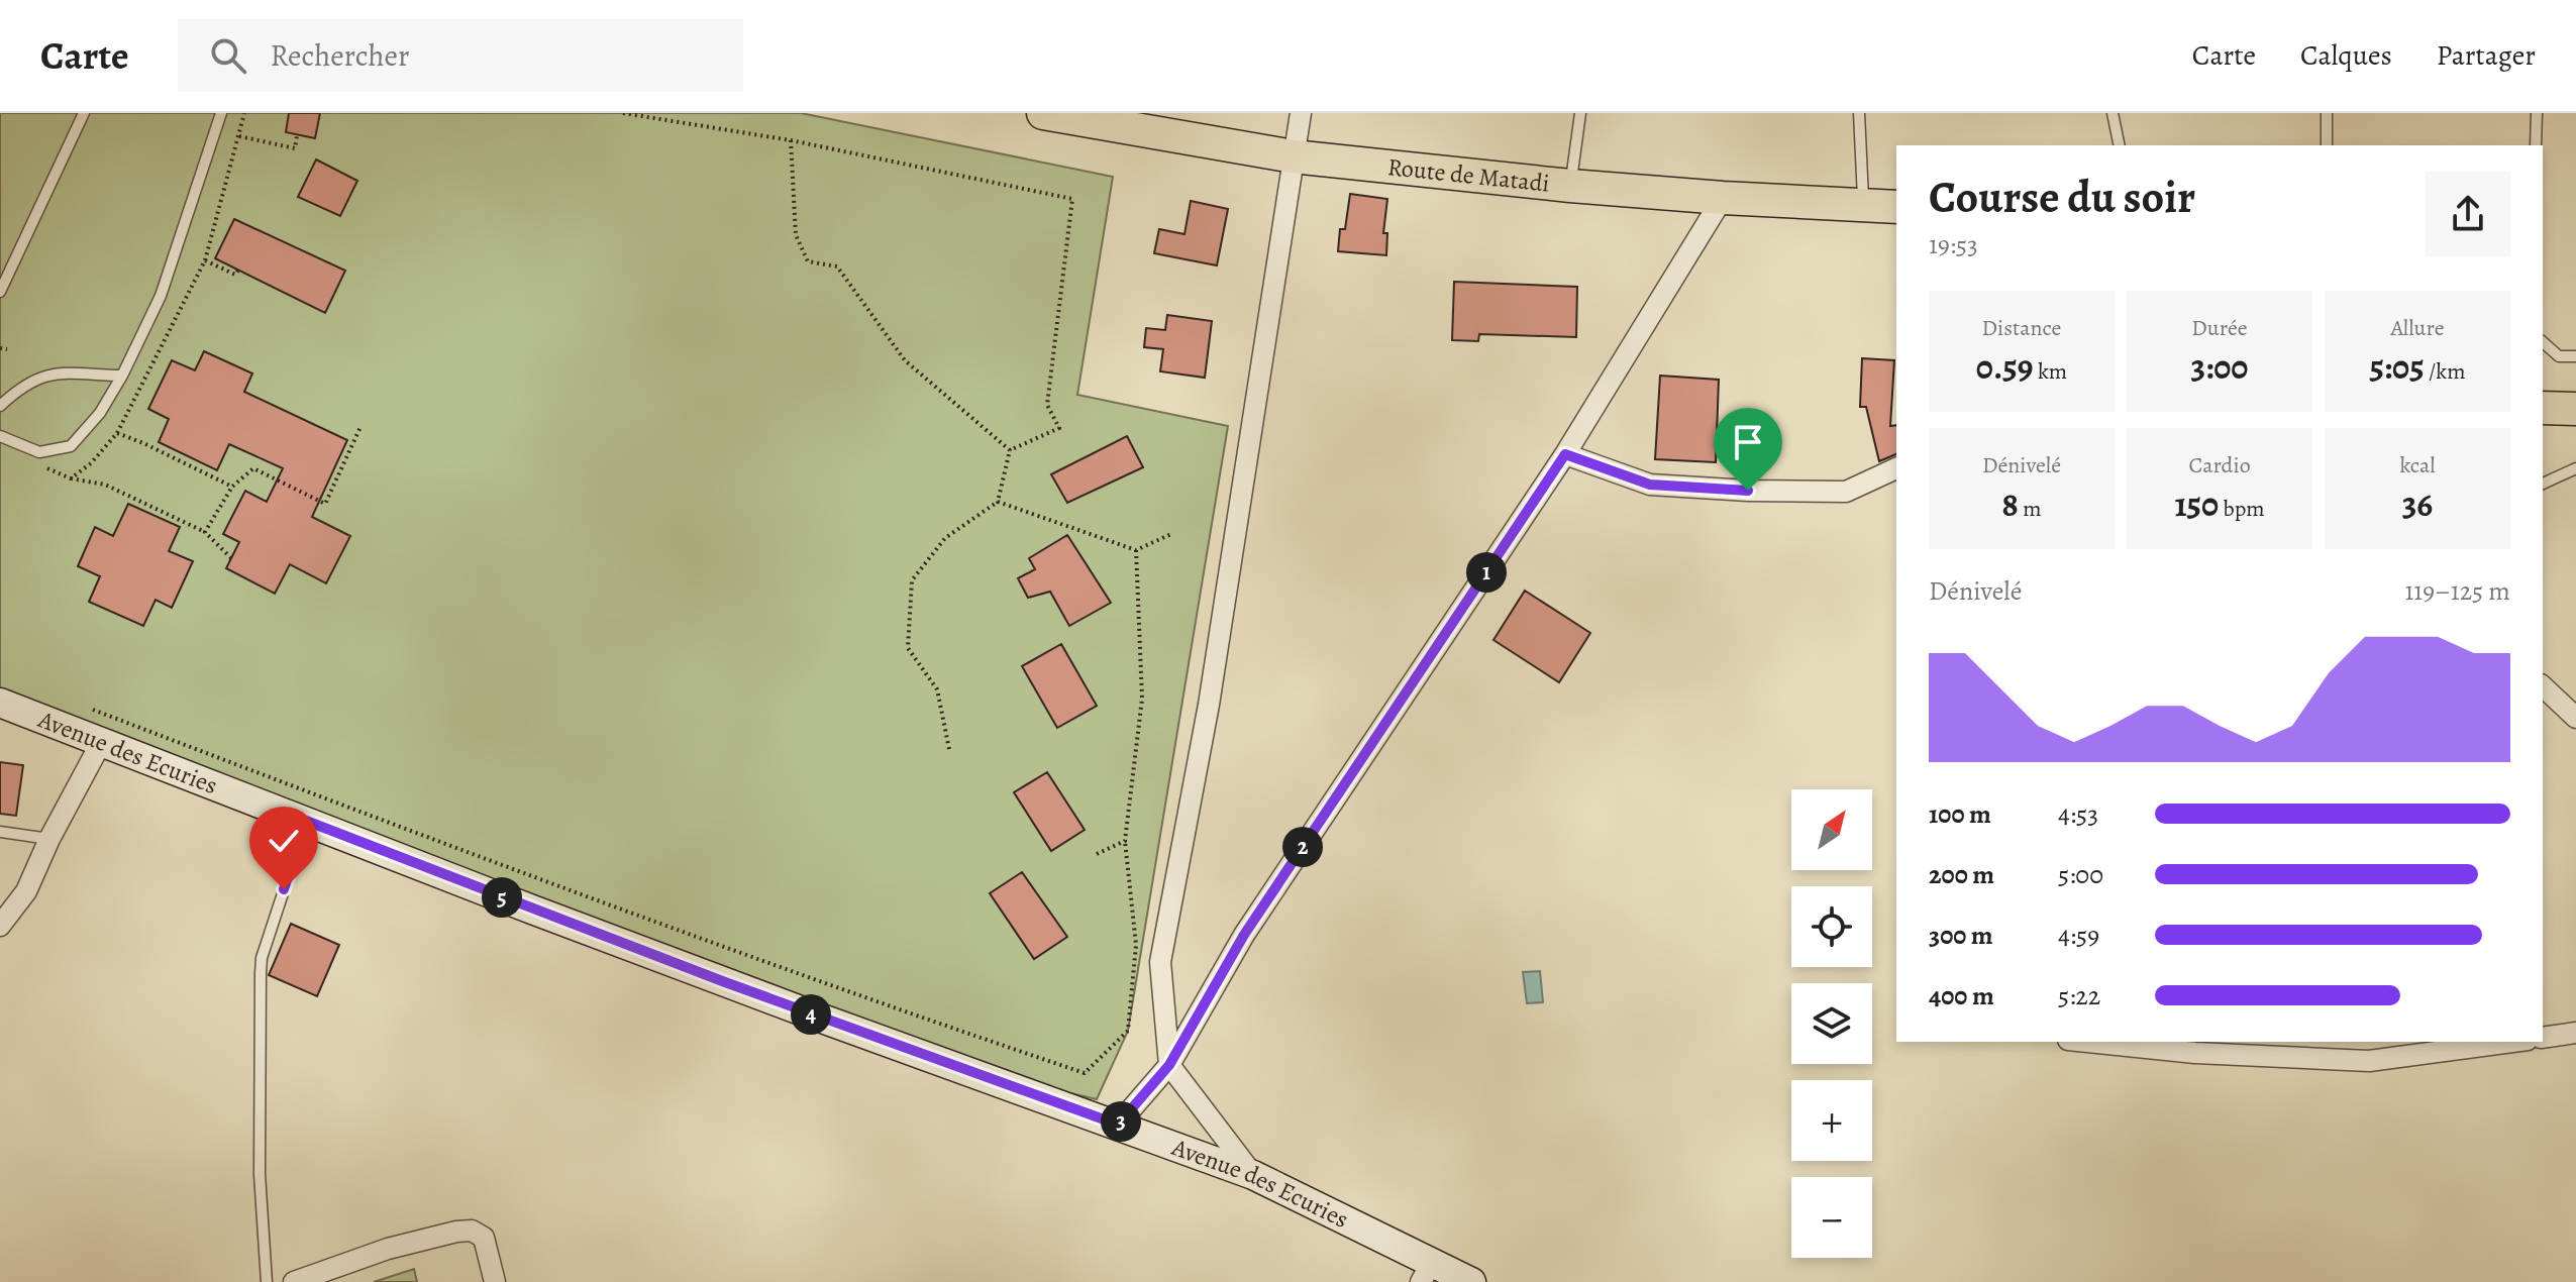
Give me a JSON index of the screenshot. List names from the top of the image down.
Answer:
{
  "streets": {
    "main road": ["Route de Matadi"],
    "street": ["Avenue des Ecuries"]
  },
  "north": "top right",
  "page": {
    "header": "Carte",
    "search": "Rechercher",
    "nav": ["Carte", "Calques", "Partager"],
    "heading": ["Course du soir", "19:53"],
    "stats": [
      ["Distance", "0.59 km"],
      ["Durée", "3:00"],
      ["Allure", "5:05 /km"],
      ["Dénivelé", "8 m"],
      ["Cardio", "150 bpm"],
      ["kcal", "36"]
    ],
    "pins": [
      "1",
      "2",
      "5",
      "4",
      "3"
    ],
    "chart": ["Dénivelé", "119–125 m"],
    "list": [
      {
        "name": "100 m",
        "note": "4:53"
      },
      {
        "name": "200 m",
        "note": "5:00"
      },
      {
        "name": "300 m",
        "note": "4:59"
      },
      {
        "name": "400 m",
        "note": "5:22"
      }
    ],
    "map_buttons": ["+", "−"]
  }
}
